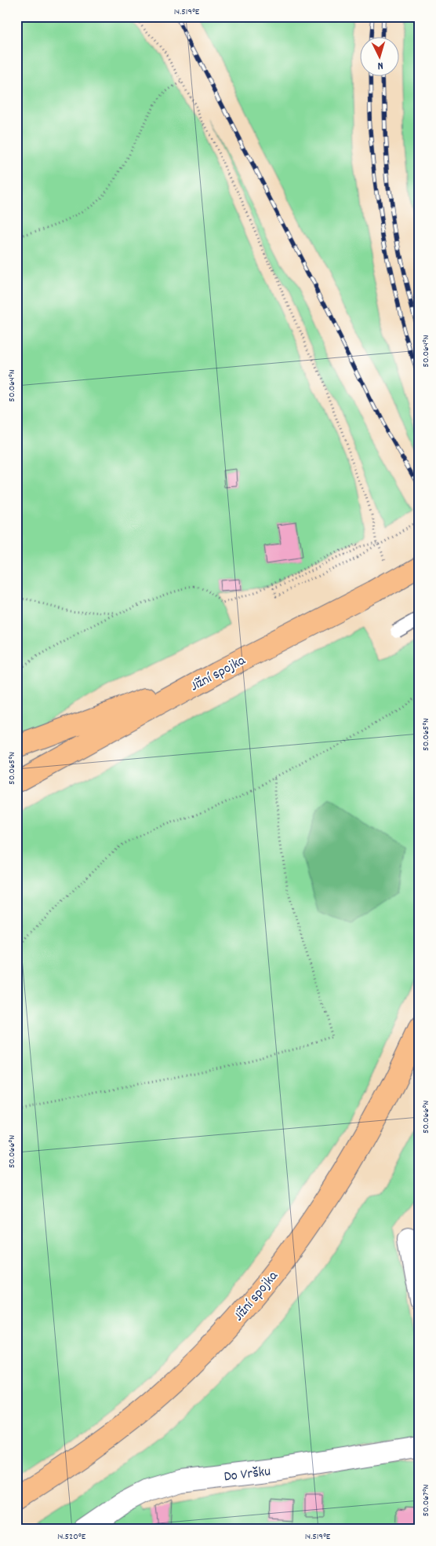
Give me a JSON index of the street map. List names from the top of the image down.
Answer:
{
  "streets": {
    "highway": ["Jižní spojka"],
    "street": ["Do Vršku"]
  },
  "north": "bottom",
  "coordinates": [
    "14.519°E",
    "50.064°N",
    "50.065°N",
    "50.066°N",
    "50.067°N",
    "14.520°E"
  ]
}
